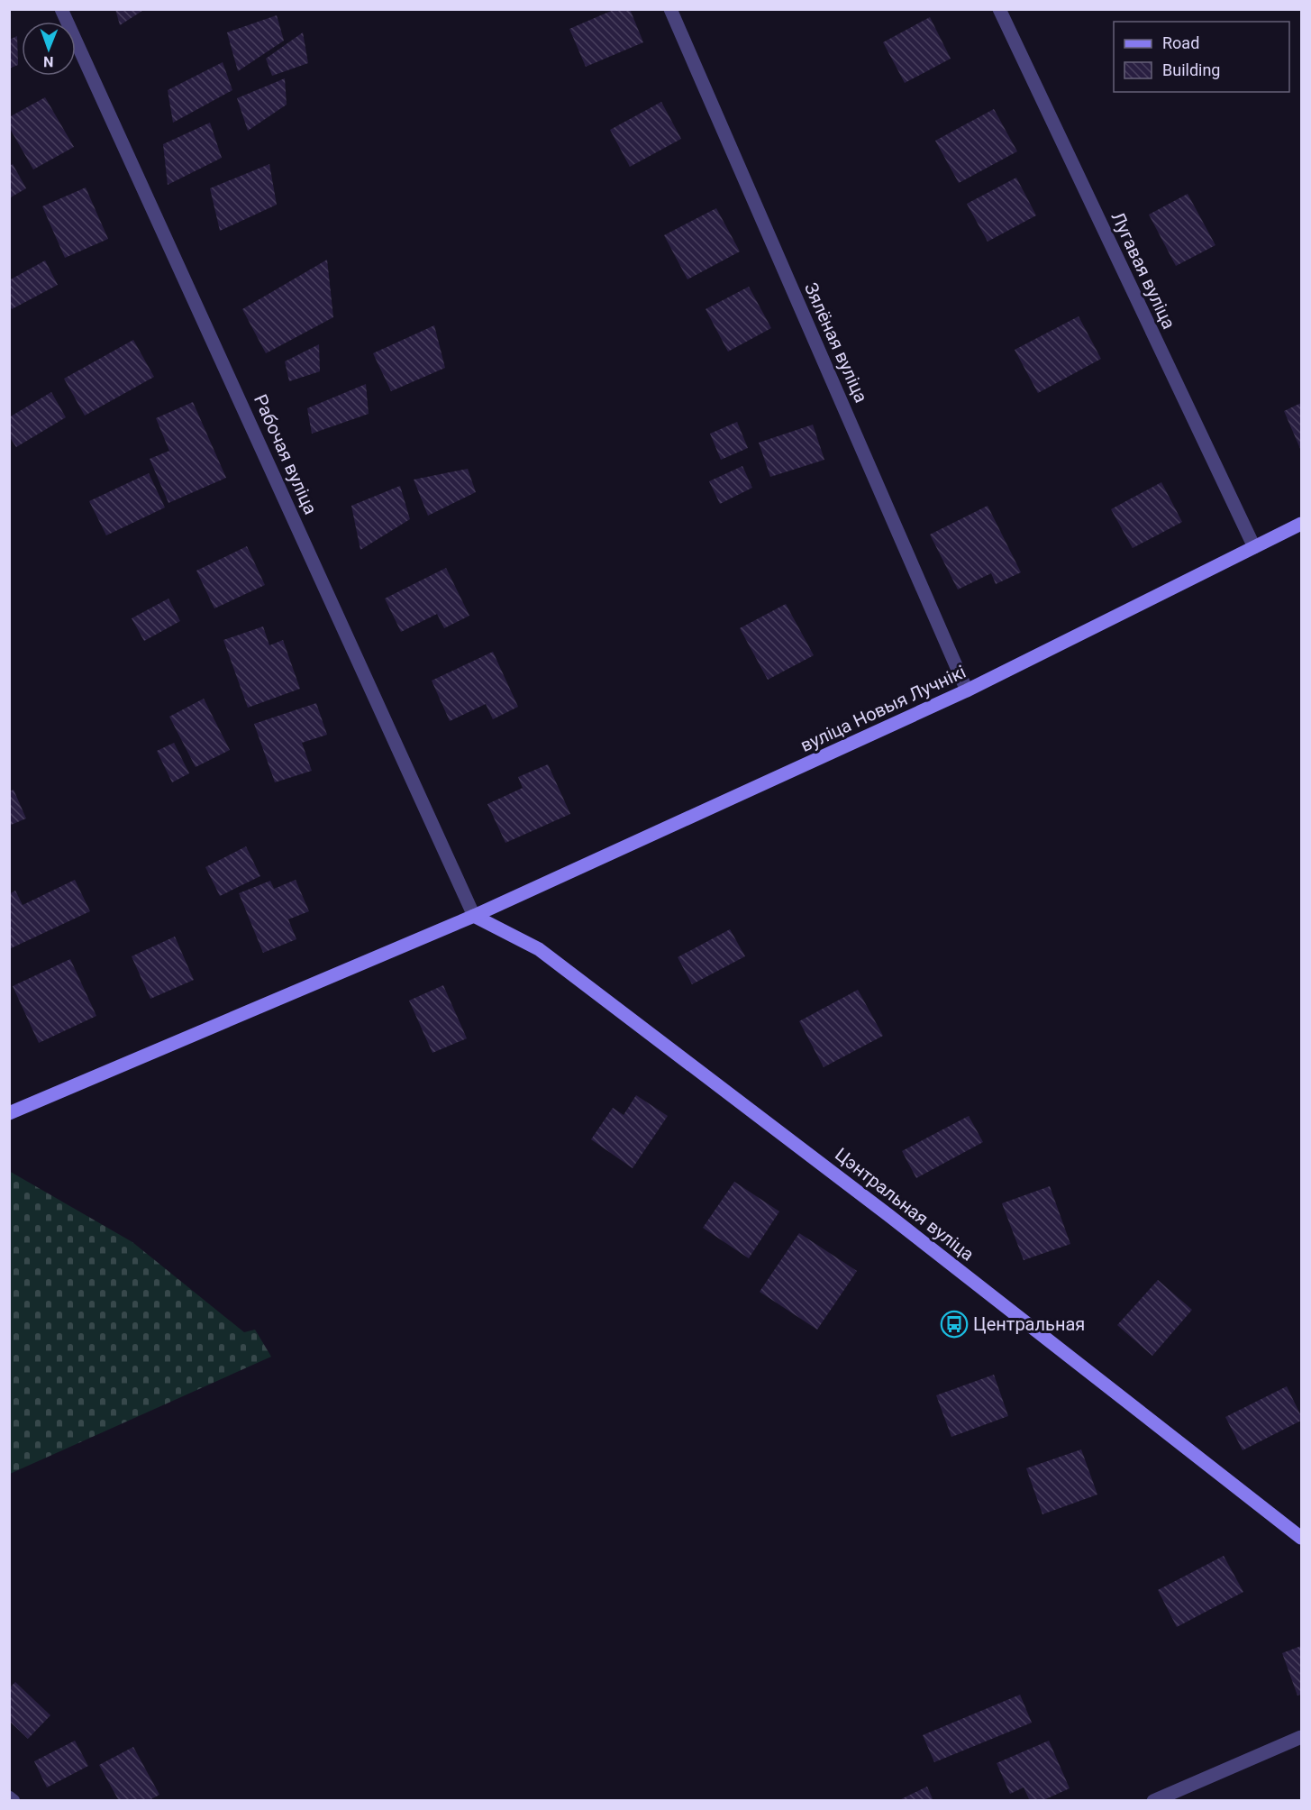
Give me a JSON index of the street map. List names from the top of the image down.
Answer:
{
  "streets": {
    "main road": ["вуліца Новыя Лучнікі", "Цэнтральная вуліца"],
    "street": ["Лугавая вуліца", "Зялёная вуліца", "Рабочая вуліца"]
  },
  "crossings": [
    ["Лугавая вуліца", "вуліца Новыя Лучнікі"],
    ["Зялёная вуліца", "вуліца Новыя Лучнікі"],
    ["Рабочая вуліца", "вуліца Новыя Лучнікі"],
    ["Рабочая вуліца", "Цэнтральная вуліца"],
    ["вуліца Новыя Лучнікі", "Цэнтральная вуліца"]
  ],
  "places": {
    "bus stop": ["Центральная"]
  },
  "legend": ["Road", "Building"],
  "north": "bottom"
}
